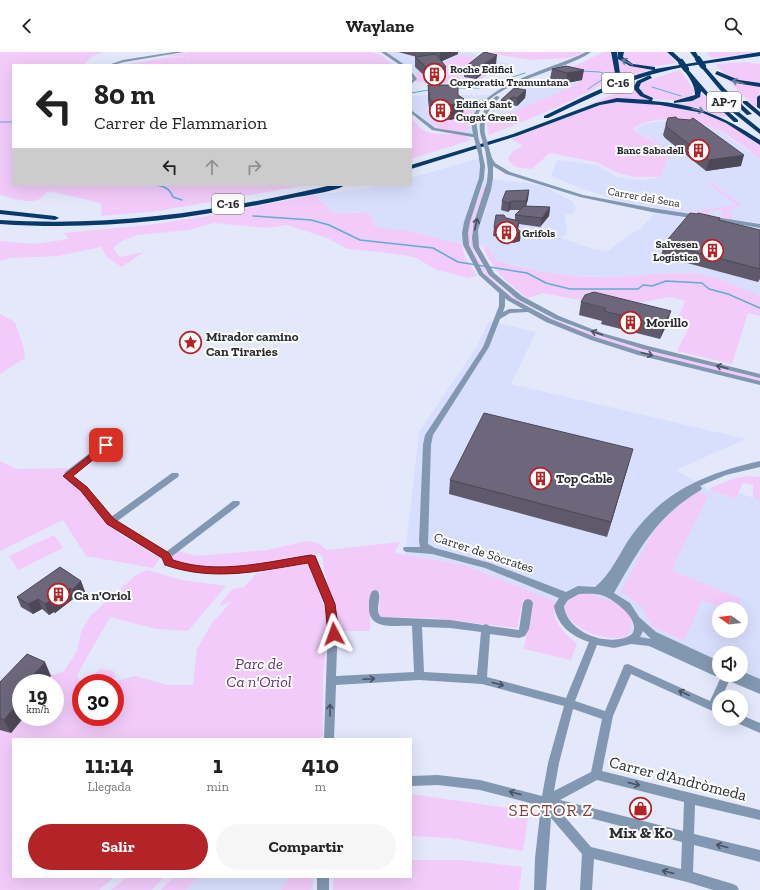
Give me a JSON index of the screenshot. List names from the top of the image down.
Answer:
{
  "streets": {
    "highway": ["C-16", "AP-7"],
    "street": ["Carrer del Sena", "Carrer de Sòcrates", "Carrer d'Andròmeda"]
  },
  "districts": ["SECTOR Z"],
  "parks": ["Parc de Ca n'Oriol"],
  "places": {
    "building": [
      "Roche Edifici Corporatiu Tramuntana",
      "Edifici Sant Cugat Green",
      "Banc Sabadell",
      "Grifols",
      "Salvesen Logística",
      "Morillo",
      "Top Cable",
      "Ca n'Oriol"
    ],
    "place": ["Mirador camino Can Tiraries"],
    "shop": ["Mix & Ko"]
  },
  "north": "left",
  "page": {
    "header": "Waylane",
    "turn": ["80 m", "Carrer de Flammarion"],
    "speed": "19 km/h",
    "limit": "30",
    "eta": [
      "11:14",
      "Llegada",
      "1",
      "min",
      "410",
      "m"
    ],
    "buttons": ["Salir", "Compartir"]
  }
}
